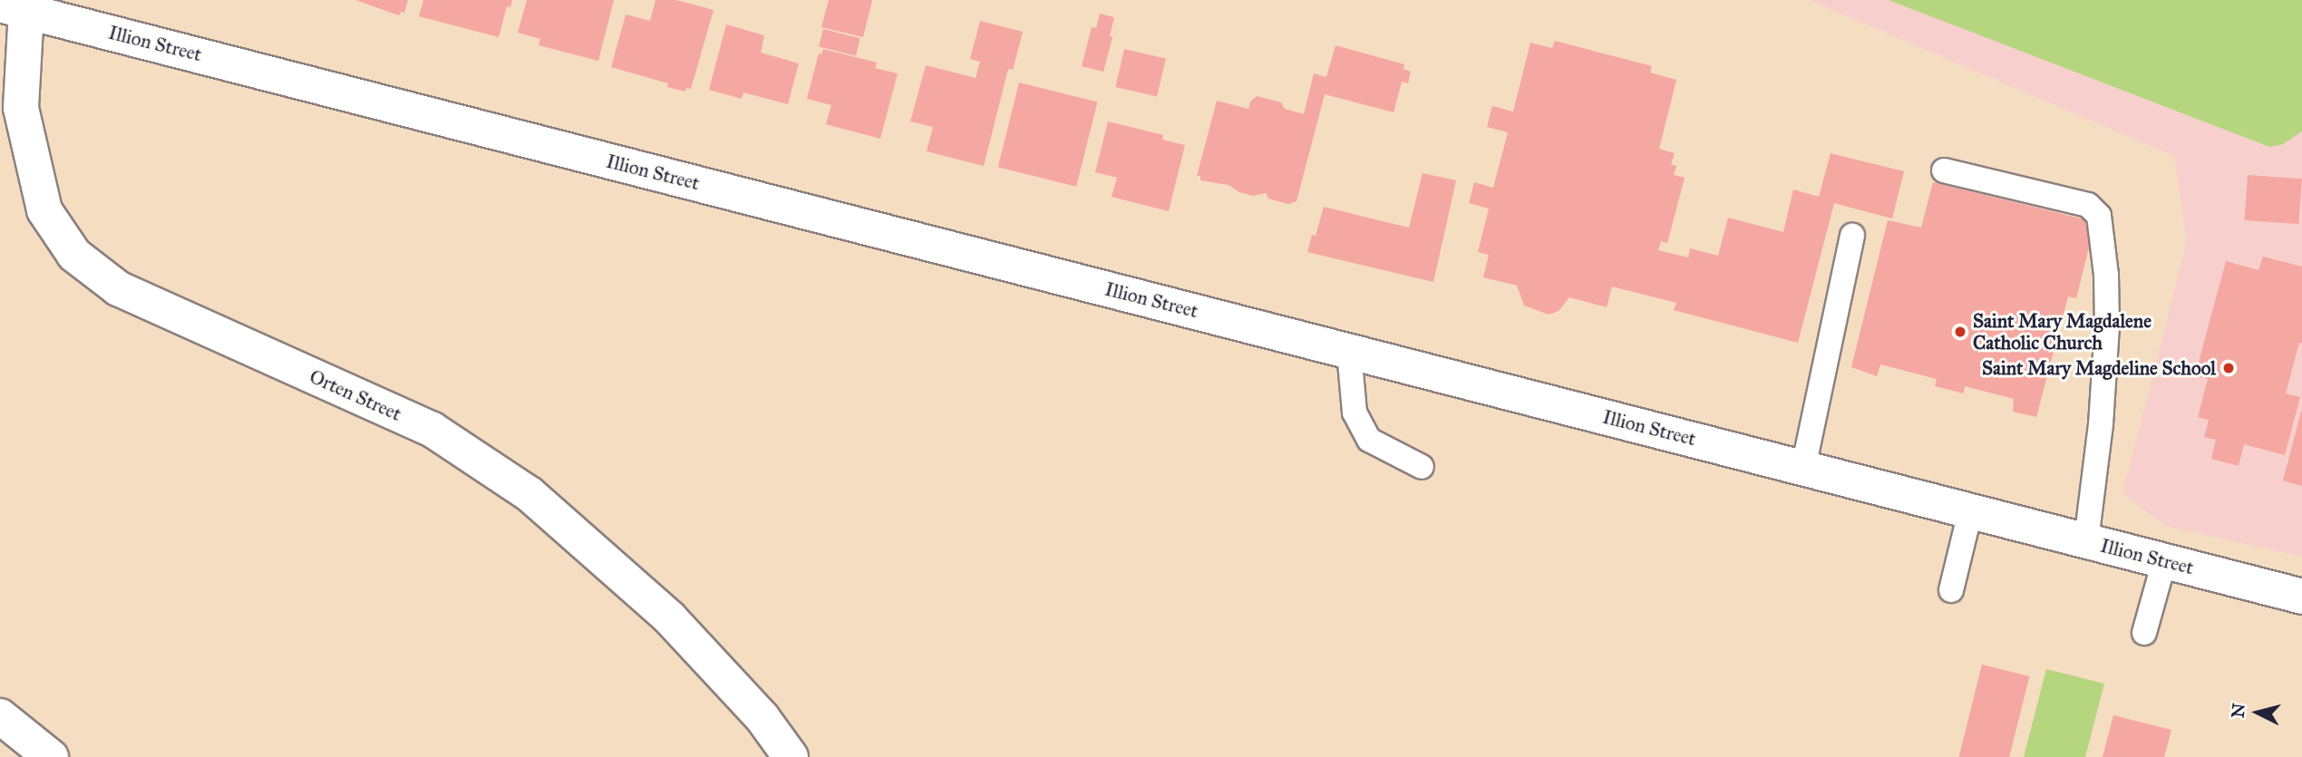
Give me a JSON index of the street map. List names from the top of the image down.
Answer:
{
  "streets": {
    "street": ["Illion Street", "Orten Street"]
  },
  "crossings": [
    ["Illion Street", "Orten Street"]
  ],
  "places": ["Saint Mary Magdalene Catholic Church", "Saint Mary Magdeline School"],
  "north": "left"
}
